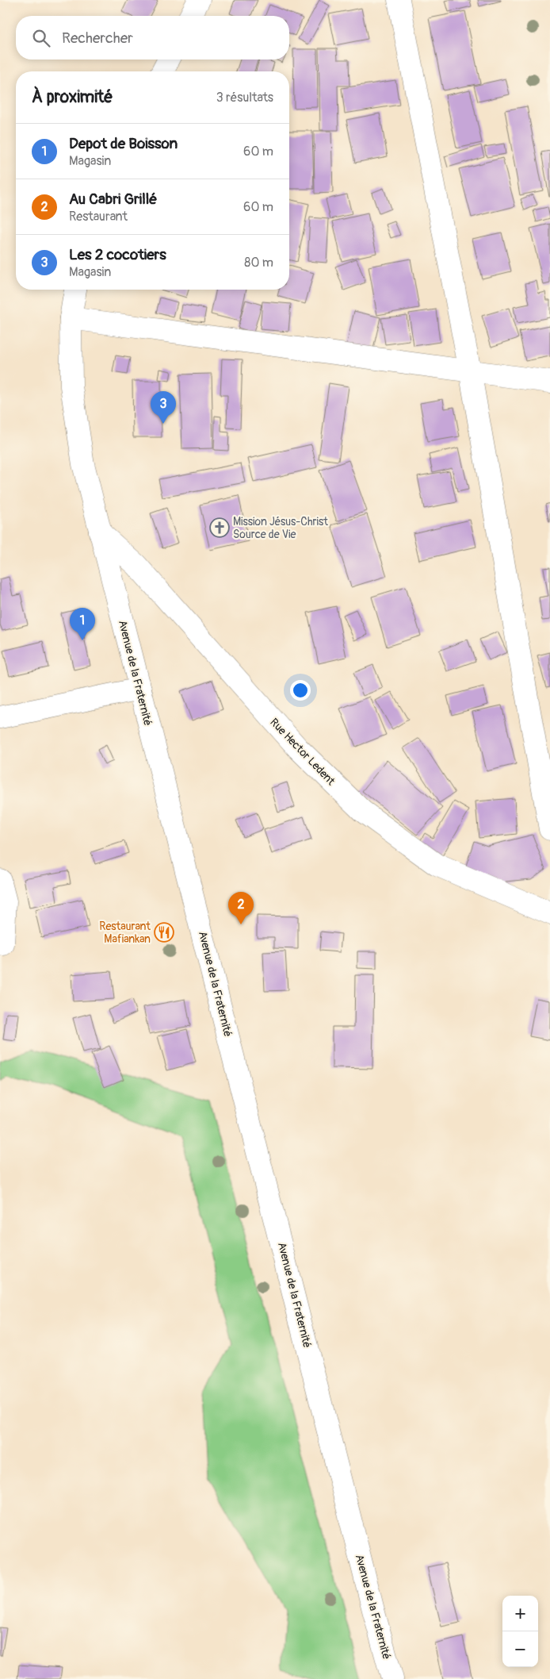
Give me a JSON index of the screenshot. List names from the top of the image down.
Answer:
{
  "streets": {
    "street": ["Avenue de la Fraternité", "Rue Hector Ledent"]
  },
  "crossings": [
    ["Avenue de la Fraternité", "Rue Hector Ledent"]
  ],
  "places": {
    "church": ["Mission Jésus-Christ Source de Vie"],
    "restaurant": ["Restaurant Mafiankan"]
  },
  "page": {
    "search": "Rechercher",
    "heading": ["À proximité", "3 résultats"],
    "list": [
      {
        "mark": "1",
        "name": "Depot de Boisson",
        "note": "Magasin",
        "value": "60 m"
      },
      {
        "mark": "2",
        "name": "Au Cabri Grillé",
        "note": "Restaurant",
        "value": "60 m"
      },
      {
        "mark": "3",
        "name": "Les 2 cocotiers",
        "note": "Magasin",
        "value": "80 m"
      }
    ],
    "pins": ["3", "1", "2"],
    "map_buttons": ["+", "−"]
  }
}
